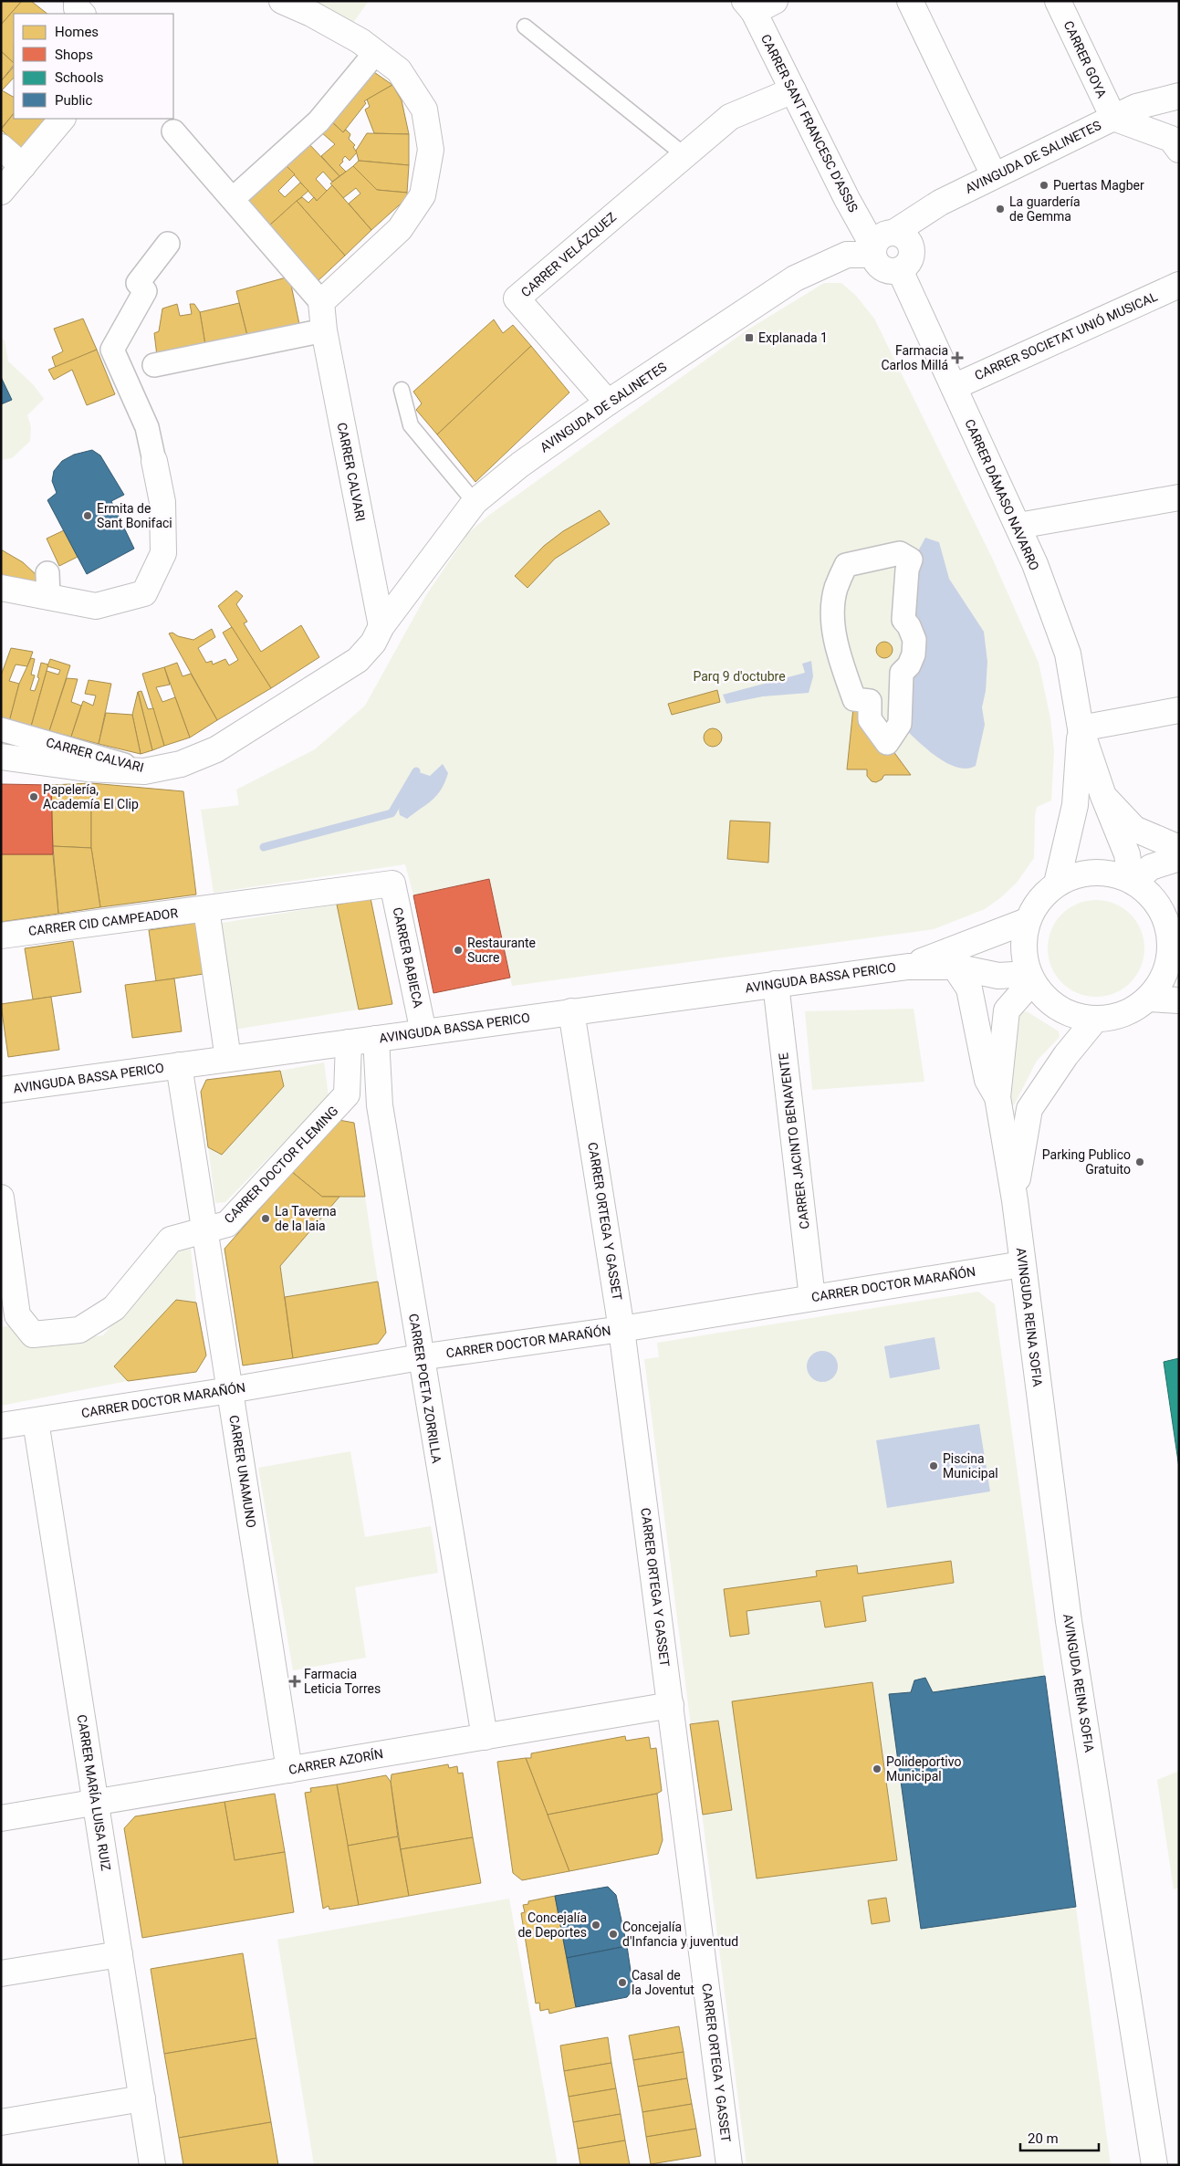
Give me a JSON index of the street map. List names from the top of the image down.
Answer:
{
  "streets": {
    "street": [
      "CARRER GOYA",
      "CARRER SANT FRANCESC D'ASSIS",
      "AVINGUDA DE SALINETES",
      "CARRER VELÁZQUEZ",
      "CARRER SOCIETAT UNIÓ MUSICAL",
      "CARRER CALVARI",
      "CARRER DÁMASO NAVARRO",
      "CARRER CID CAMPEADOR",
      "CARRER BABIECA",
      "AVINGUDA BASSA PERICO",
      "CARRER JACINTO BENAVENTE",
      "CARRER DOCTOR FLEMING",
      "CARRER ORTEGA Y GASSET",
      "CARRER DOCTOR MARAÑÓN",
      "AVINGUDA REINA SOFIA",
      "CARRER POETA ZORRILLA",
      "CARRER UNAMUNO",
      "CARRER AZORÍN",
      "CARRER MARÍA LUISA RUIZ"
    ]
  },
  "crossings": [
    ["CARRER GOYA", "AVINGUDA DE SALINETES"],
    ["CARRER SANT FRANCESC D'ASSIS", "AVINGUDA DE SALINETES"],
    ["CARRER SANT FRANCESC D'ASSIS", "CARRER VELÁZQUEZ"],
    ["CARRER SANT FRANCESC D'ASSIS", "CARRER DÁMASO NAVARRO"],
    ["AVINGUDA DE SALINETES", "CARRER VELÁZQUEZ"],
    ["AVINGUDA DE SALINETES", "CARRER CALVARI"],
    ["AVINGUDA DE SALINETES", "CARRER DÁMASO NAVARRO"],
    ["CARRER SOCIETAT UNIÓ MUSICAL", "CARRER DÁMASO NAVARRO"],
    ["CARRER DÁMASO NAVARRO", "AVINGUDA BASSA PERICO"],
    ["CARRER DÁMASO NAVARRO", "AVINGUDA REINA SOFIA"],
    ["CARRER CID CAMPEADOR", "CARRER BABIECA"],
    ["CARRER BABIECA", "AVINGUDA BASSA PERICO"],
    ["AVINGUDA BASSA PERICO", "CARRER JACINTO BENAVENTE"],
    ["AVINGUDA BASSA PERICO", "CARRER DOCTOR FLEMING"],
    ["AVINGUDA BASSA PERICO", "CARRER ORTEGA Y GASSET"],
    ["AVINGUDA BASSA PERICO", "AVINGUDA REINA SOFIA"],
    ["AVINGUDA BASSA PERICO", "CARRER POETA ZORRILLA"],
    ["AVINGUDA BASSA PERICO", "CARRER UNAMUNO"],
    ["CARRER JACINTO BENAVENTE", "CARRER DOCTOR MARAÑÓN"],
    ["CARRER DOCTOR FLEMING", "CARRER UNAMUNO"],
    ["CARRER ORTEGA Y GASSET", "CARRER DOCTOR MARAÑÓN"],
    ["CARRER ORTEGA Y GASSET", "CARRER AZORÍN"],
    ["CARRER DOCTOR MARAÑÓN", "AVINGUDA REINA SOFIA"],
    ["CARRER DOCTOR MARAÑÓN", "CARRER POETA ZORRILLA"],
    ["CARRER DOCTOR MARAÑÓN", "CARRER UNAMUNO"],
    ["CARRER DOCTOR MARAÑÓN", "CARRER MARÍA LUISA RUIZ"],
    ["CARRER POETA ZORRILLA", "CARRER AZORÍN"],
    ["CARRER UNAMUNO", "CARRER AZORÍN"],
    ["CARRER AZORÍN", "CARRER MARÍA LUISA RUIZ"]
  ],
  "parks": ["Parq 9 d'octubre"],
  "places": {
    "other": [
      "Puertas Magber",
      "La guardería de Gemma",
      "Ermita de Sant Bonifaci",
      "Papelería, Academía El Clip",
      "Restaurante Sucre",
      "Parking Publico Gratuito",
      "La Taverna de la Iaia",
      "Piscina Municipal",
      "Polideportivo Municipal",
      "Concejalía de Deportes",
      "Concejalía d'Infancia y juventud",
      "Casal de la Joventut"
    ],
    "transit": ["Explanada 1"],
    "health": ["Farmacia Carlos Millá", "Farmacia Leticia Torres"]
  },
  "legend": [
    "Homes",
    "Shops",
    "Schools",
    "Public"
  ],
  "scale_bar": "20 m"
}
